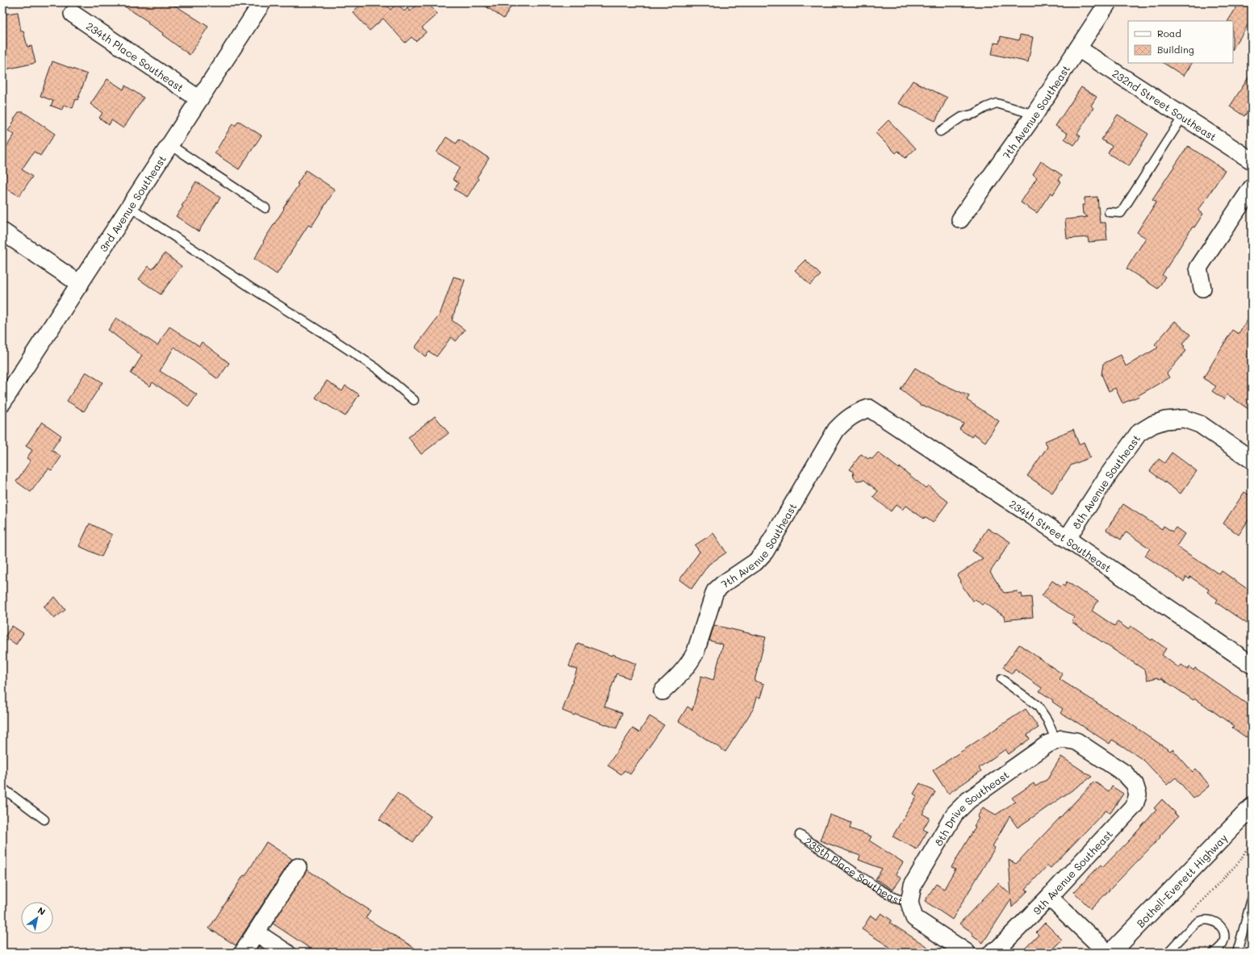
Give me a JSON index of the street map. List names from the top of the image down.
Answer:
{
  "streets": {
    "main road": ["Bothell-Everett Highway"],
    "street": [
      "234th Place Southeast",
      "232nd Street Southeast",
      "7th Avenue Southeast",
      "3rd Avenue Southeast",
      "8th Avenue Southeast",
      "234th Street Southeast",
      "8th Drive Southeast",
      "235th Place Southeast",
      "9th Avenue Southeast"
    ]
  },
  "crossings": [
    ["234th Place Southeast", "3rd Avenue Southeast"],
    ["232nd Street Southeast", "7th Avenue Southeast"],
    ["7th Avenue Southeast", "234th Street Southeast"],
    ["8th Avenue Southeast", "234th Street Southeast"],
    ["8th Drive Southeast", "235th Place Southeast"],
    ["8th Drive Southeast", "9th Avenue Southeast"]
  ],
  "legend": ["Road", "Building"],
  "north": "top right"
}
